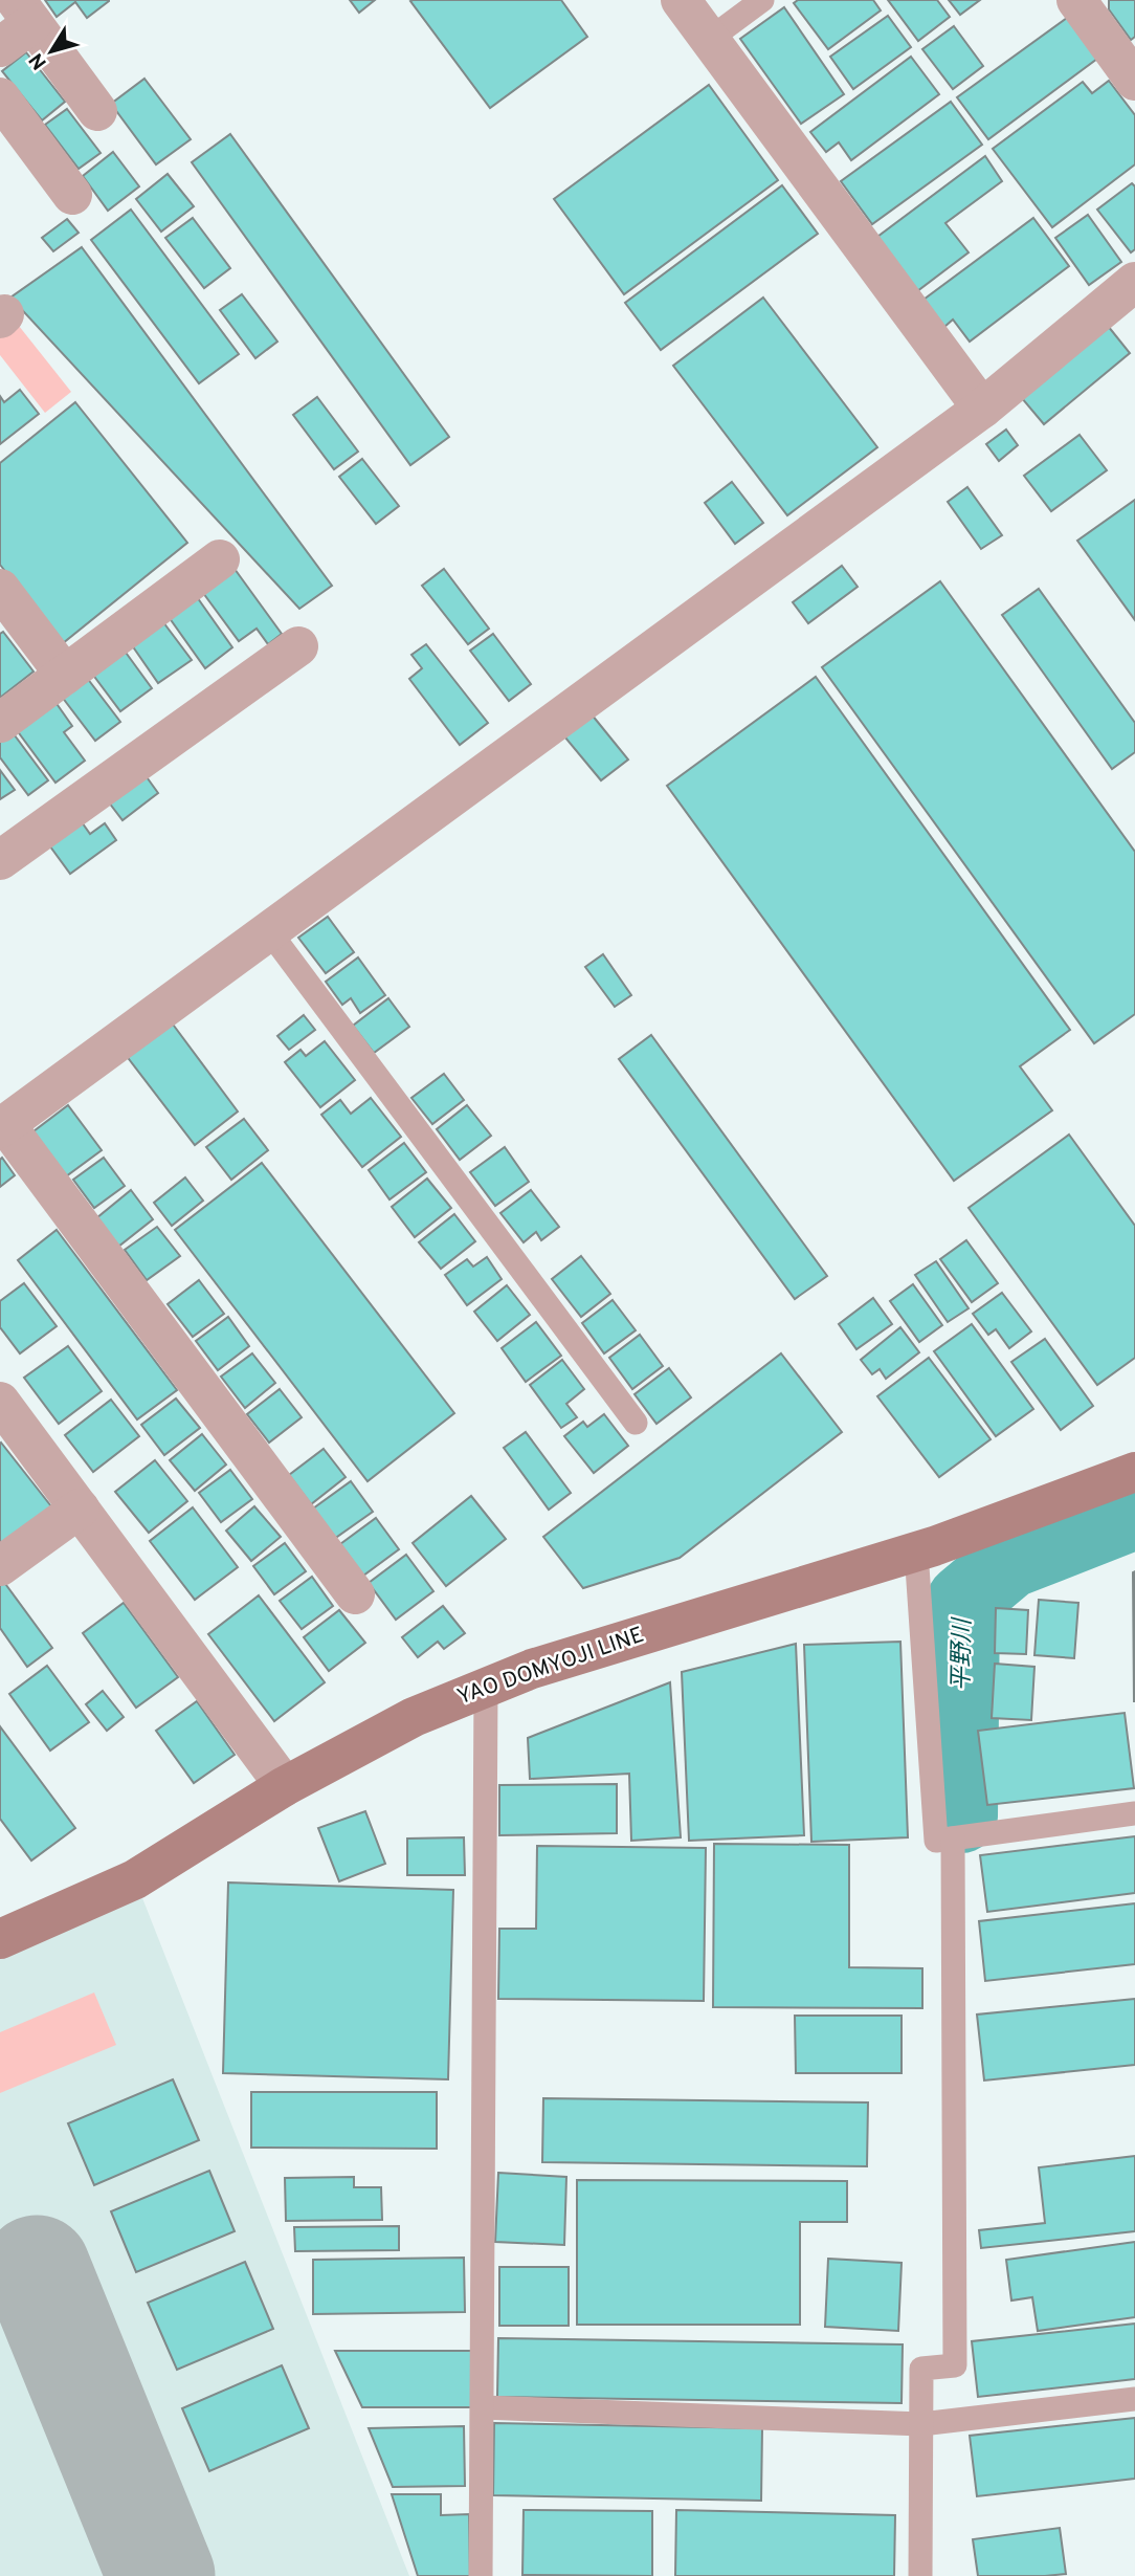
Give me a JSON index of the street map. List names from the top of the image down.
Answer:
{
  "streets": {
    "main road": ["YAO DOMYOJI LINE"]
  },
  "water": ["平野川"],
  "north": "bottom left"
}
